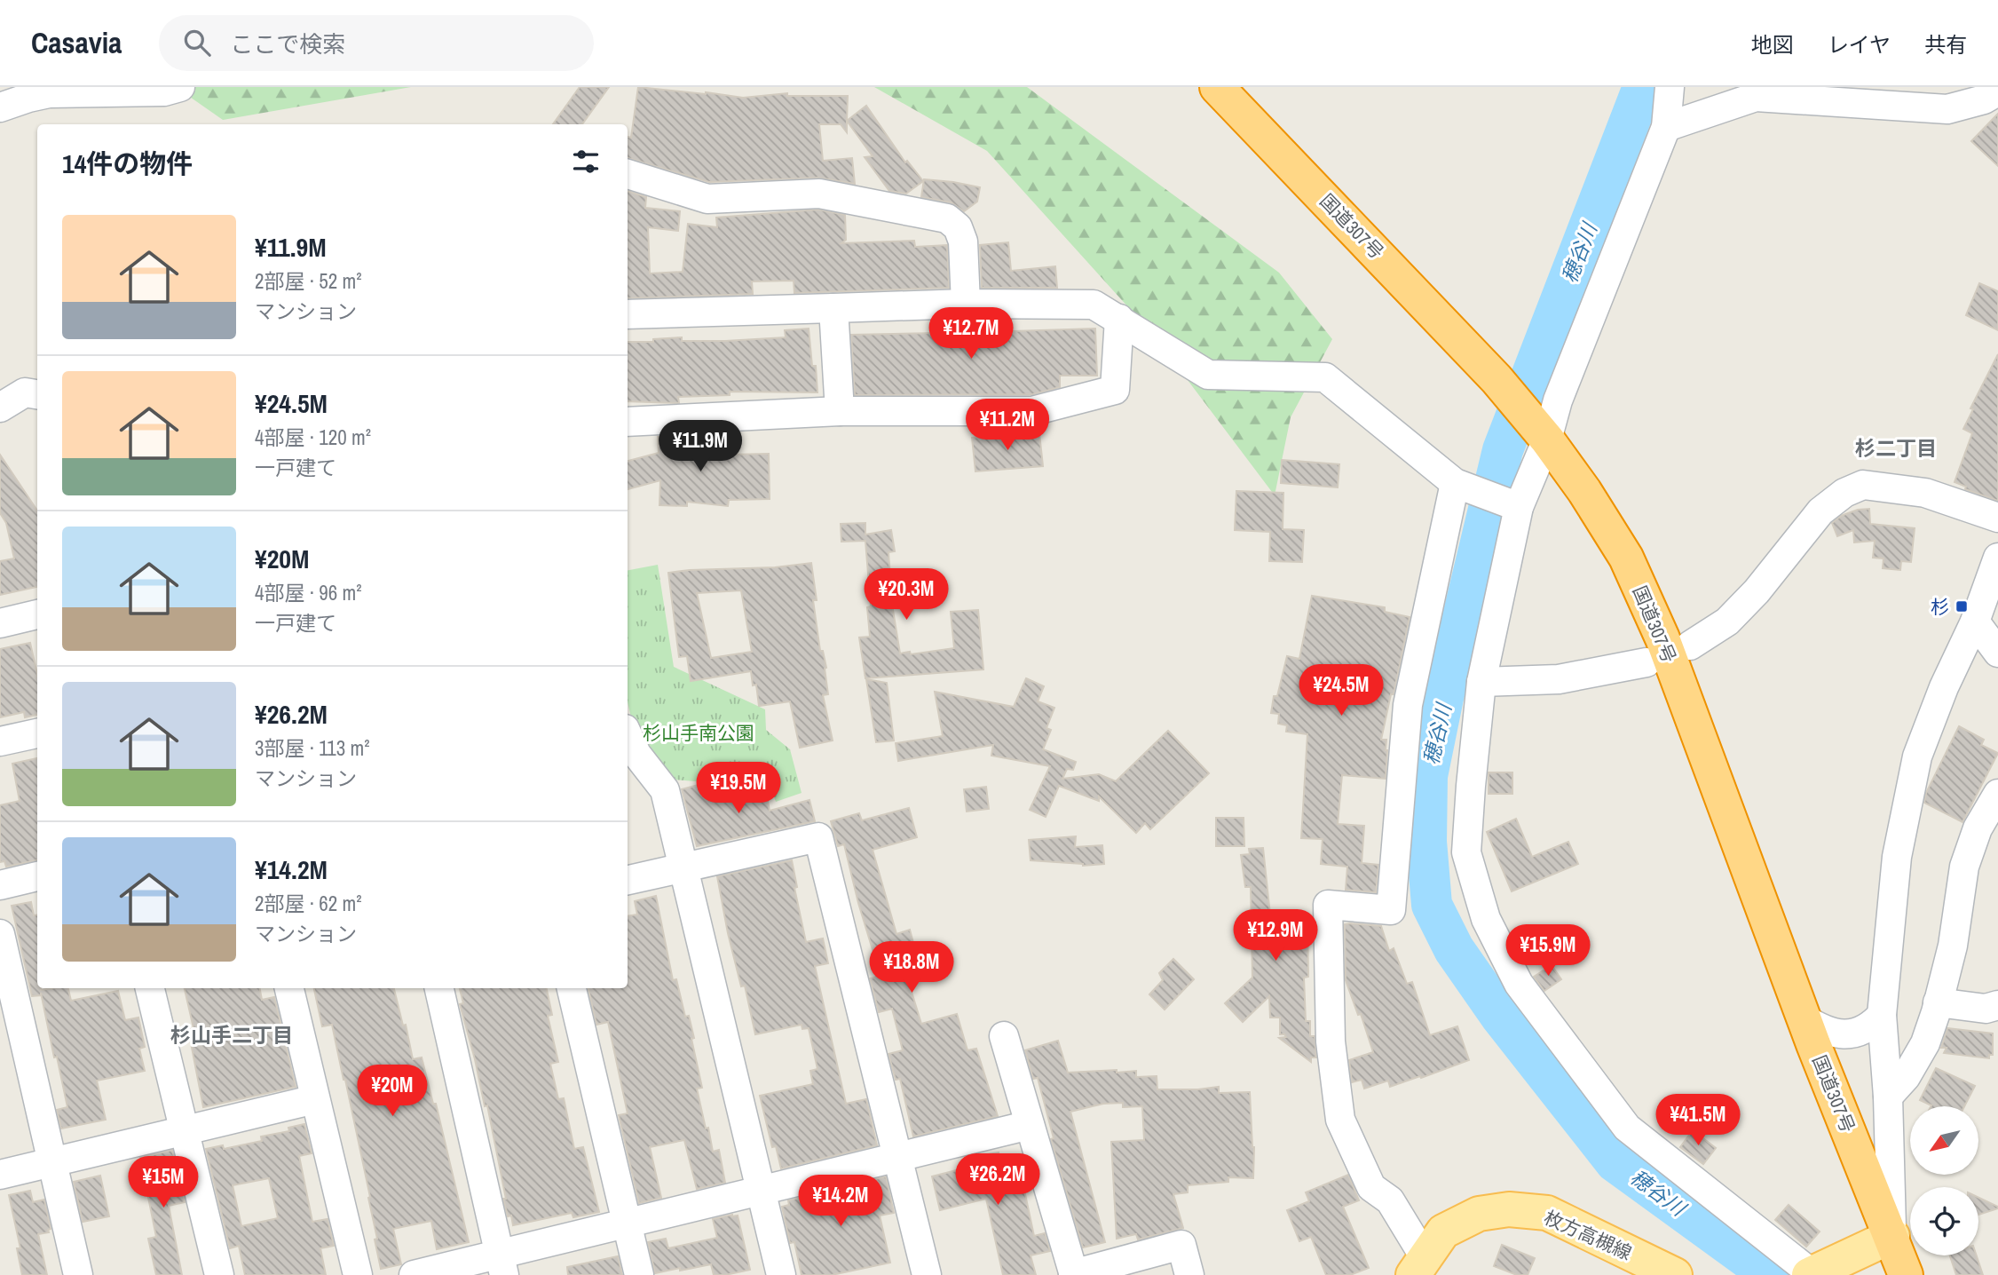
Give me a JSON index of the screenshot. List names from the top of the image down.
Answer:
{
  "streets": {
    "highway": ["国道307号"],
    "main road": ["枚方高槻線"]
  },
  "districts": ["杉二丁目", "杉山手二丁目"],
  "water": ["穂谷川"],
  "parks": ["杉山手南公園"],
  "places": {
    "transit": ["杉"]
  },
  "north": "bottom left",
  "page": {
    "header": "Casavia",
    "search": "ここで検索",
    "nav": ["地図", "レイヤ", "共有"],
    "heading": "14件の物件",
    "list": [
      {
        "name": "¥11.9M",
        "note": "2部屋 · 52 m² · マンション"
      },
      {
        "name": "¥24.5M",
        "note": "4部屋 · 120 m² · 一戸建て"
      },
      {
        "name": "¥20M",
        "note": "4部屋 · 96 m² · 一戸建て"
      },
      {
        "name": "¥26.2M",
        "note": "3部屋 · 113 m² · マンション"
      },
      {
        "name": "¥14.2M",
        "note": "2部屋 · 62 m² · マンション"
      }
    ],
    "price": [
      "¥12.7M",
      "¥11.2M",
      "¥11.9M",
      "¥20.3M",
      "¥24.5M",
      "¥19.5M",
      "¥12.9M",
      "¥15.9M",
      "¥18.8M",
      "¥20M",
      "¥41.5M",
      "¥26.2M",
      "¥15M",
      "¥14.2M"
    ]
  }
}
